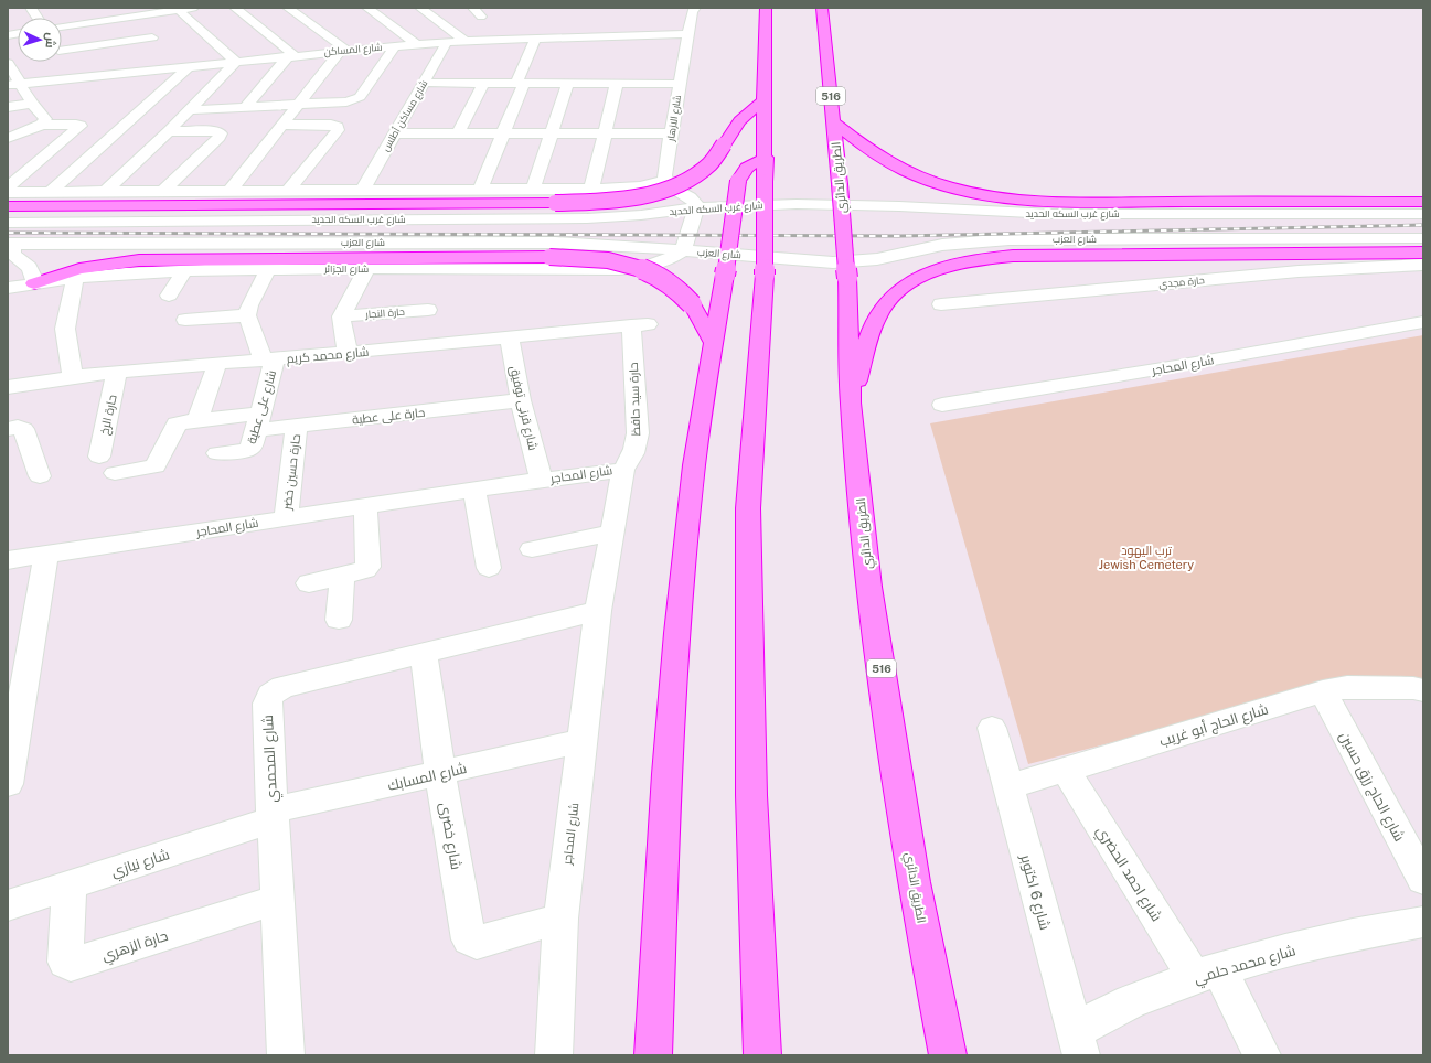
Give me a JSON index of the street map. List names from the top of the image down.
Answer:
{
  "streets": {
    "highway": ["516", "الطريق الدائري"],
    "street": [
      "شارع المساكن",
      "شارع مساكن أطلس",
      "شارع الازهار",
      "شارع غرب السكه الحديد",
      "شارع العزب",
      "شارع الجزائر",
      "حارة مجدي",
      "حارة النجار",
      "شارع محمد كريم",
      "شارع المحاجر",
      "حارة سيد حافظ",
      "شارع على عطية",
      "شارع قرنى توفيق",
      "حارة الرخ",
      "حارة على عطية",
      "حارة حسين خضر",
      "شارع الحاج أبو غريب",
      "شارع المحمدي",
      "شارع المسابك",
      "شارع الحاج رزق حسين",
      "شارع خضرى",
      "شارع نيازي",
      "شارع احمد الحضري",
      "شارع 6 اكتوبر",
      "حارة الزهري",
      "شارع محمد حلمي"
    ]
  },
  "crossings": [
    ["شارع المساكن", "شارع مساكن أطلس"],
    ["شارع المساكن", "شارع الازهار"],
    ["شارع العزب", "شارع الجزائر"],
    ["شارع محمد كريم", "حارة سيد حافظ"],
    ["شارع محمد كريم", "شارع على عطية"],
    ["شارع محمد كريم", "شارع قرنى توفيق"],
    ["شارع محمد كريم", "حارة الرخ"],
    ["شارع المحاجر", "حارة سيد حافظ"],
    ["شارع المحاجر", "شارع قرنى توفيق"],
    ["شارع المحاجر", "حارة حسين خضر"],
    ["شارع المحاجر", "شارع المحمدي"],
    ["شارع المحاجر", "شارع المسابك"],
    ["شارع المحاجر", "شارع خضرى"],
    ["شارع على عطية", "حارة على عطية"],
    ["شارع قرنى توفيق", "حارة على عطية"],
    ["حارة على عطية", "حارة حسين خضر"],
    ["شارع الحاج أبو غريب", "شارع الحاج رزق حسين"],
    ["شارع الحاج أبو غريب", "شارع احمد الحضري"],
    ["شارع الحاج أبو غريب", "شارع 6 اكتوبر"],
    ["شارع المحمدي", "شارع المسابك"],
    ["شارع المحمدي", "شارع خضرى"],
    ["شارع المحمدي", "شارع نيازي"],
    ["شارع المحمدي", "حارة الزهري"],
    ["شارع المسابك", "شارع خضرى"],
    ["شارع المسابك", "شارع نيازي"],
    ["شارع نيازي", "حارة الزهري"],
    ["شارع احمد الحضري", "شارع محمد حلمي"],
    ["شارع 6 اكتوبر", "شارع محمد حلمي"]
  ],
  "parks": ["ترب اليهود Jewish Cemetery"],
  "north": "right"
}
